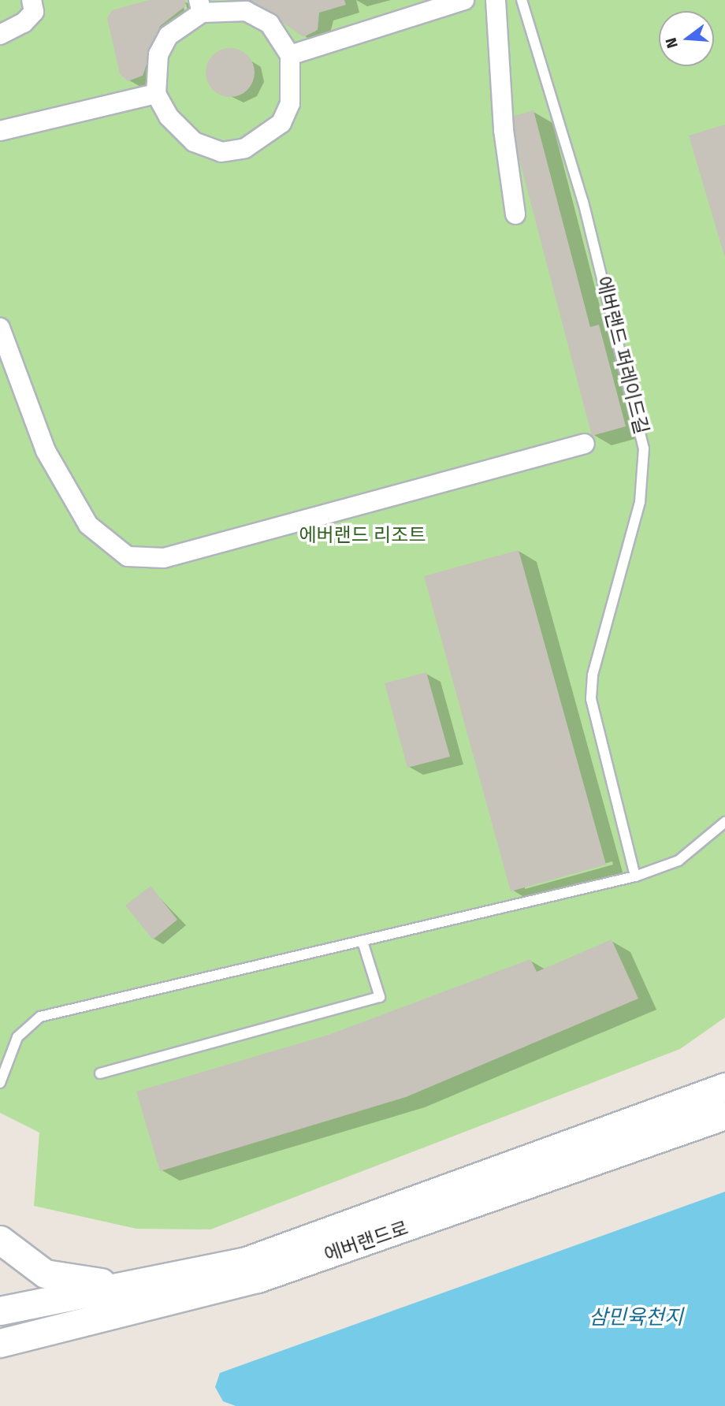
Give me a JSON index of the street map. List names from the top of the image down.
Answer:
{
  "streets": {
    "street": ["에버랜드로"],
    "lane": ["에버랜드 퍼레이드길"]
  },
  "water": ["삼민육천지"],
  "parks": ["에버랜드 리조트"],
  "north": "left"
}
